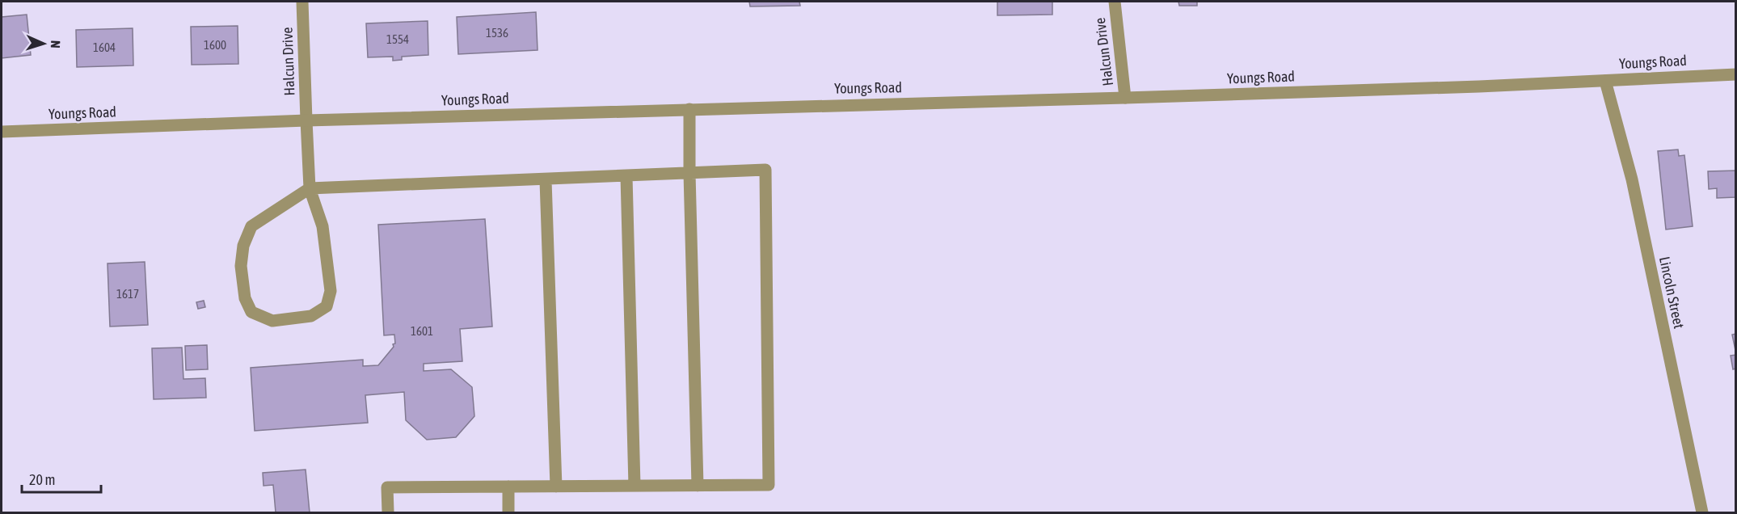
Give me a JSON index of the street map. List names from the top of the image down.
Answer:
{
  "streets": {
    "street": ["Halcun Drive", "Youngs Road", "Lincoln Street"]
  },
  "crossings": [
    ["Halcun Drive", "Youngs Road"],
    ["Youngs Road", "Lincoln Street"]
  ],
  "house_numbers": [
    "1536",
    "1554",
    "1600",
    "1604",
    "1617",
    "1601"
  ],
  "scale_bar": "20 m",
  "north": "right"
}
